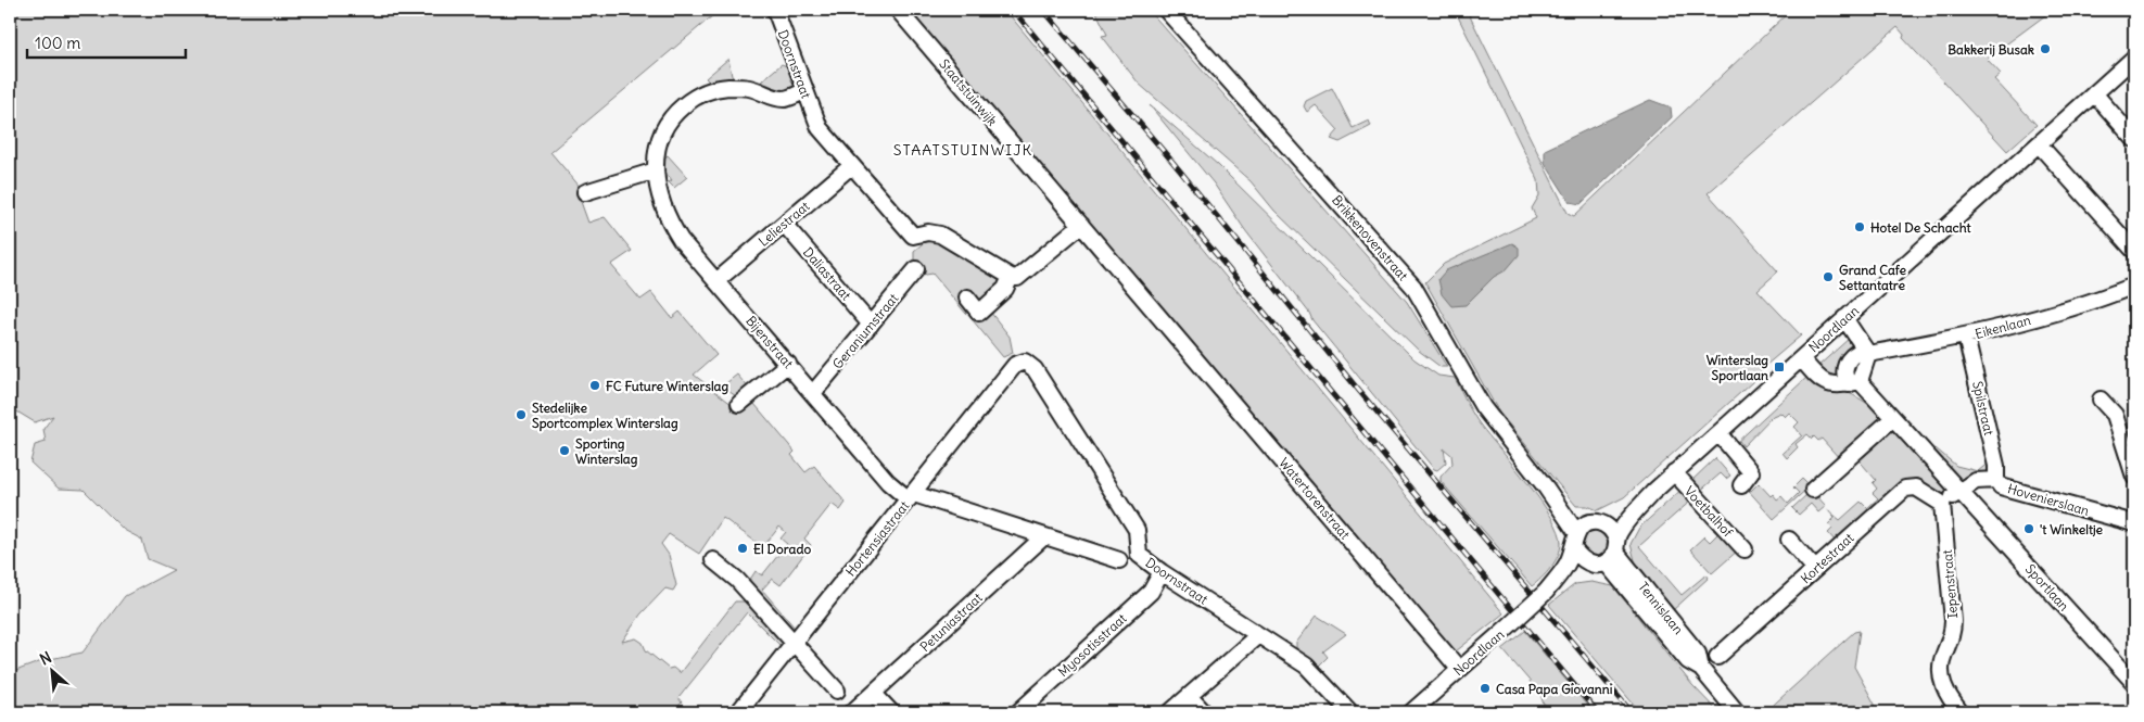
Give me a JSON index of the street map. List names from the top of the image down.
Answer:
{
  "streets": {
    "street": [
      "Doornstraat",
      "Staatstuinwijk",
      "Leliestraat",
      "Brikkenovenstraat",
      "Daliastraat",
      "Eikenlaan",
      "Noordlaan",
      "Geraniumstraat",
      "Bijenstraat",
      "Spilstraat",
      "Watertorenstraat",
      "Hovenierslaan",
      "Voetbalhof",
      "Hortensiastraat",
      "Kortestraat",
      "Iepenstraat",
      "Sportlaan",
      "Tennislaan",
      "Petuniastraat",
      "Myosotisstraat"
    ]
  },
  "crossings": [
    ["Doornstraat", "Leliestraat"],
    ["Doornstraat", "Bijenstraat"],
    ["Doornstraat", "Hortensiastraat"],
    ["Doornstraat", "Myosotisstraat"],
    ["Staatstuinwijk", "Watertorenstraat"],
    ["Leliestraat", "Daliastraat"],
    ["Leliestraat", "Bijenstraat"],
    ["Brikkenovenstraat", "Noordlaan"],
    ["Brikkenovenstraat", "Tennislaan"],
    ["Daliastraat", "Geraniumstraat"],
    ["Eikenlaan", "Spilstraat"],
    ["Noordlaan", "Watertorenstraat"],
    ["Noordlaan", "Voetbalhof"],
    ["Noordlaan", "Tennislaan"],
    ["Geraniumstraat", "Bijenstraat"],
    ["Bijenstraat", "Hortensiastraat"],
    ["Bijenstraat", "Petuniastraat"],
    ["Spilstraat", "Hovenierslaan"],
    ["Hovenierslaan", "Sportlaan"],
    ["Kortestraat", "Iepenstraat"]
  ],
  "districts": ["STAATSTUINWIJK"],
  "places": {
    "other": [
      "Bakkerij Busak",
      "Hotel De Schacht",
      "Grand Cafe Settantatre",
      "FC Future Winterslag",
      "Stedelijke Sportcomplex Winterslag",
      "Sporting Winterslag",
      "'t Winkeltje",
      "El Dorado",
      "Casa Papa Giovanni"
    ],
    "transit": ["Winterslag Sportlaan"]
  },
  "scale_bar": "100 m",
  "north": "top left"
}
